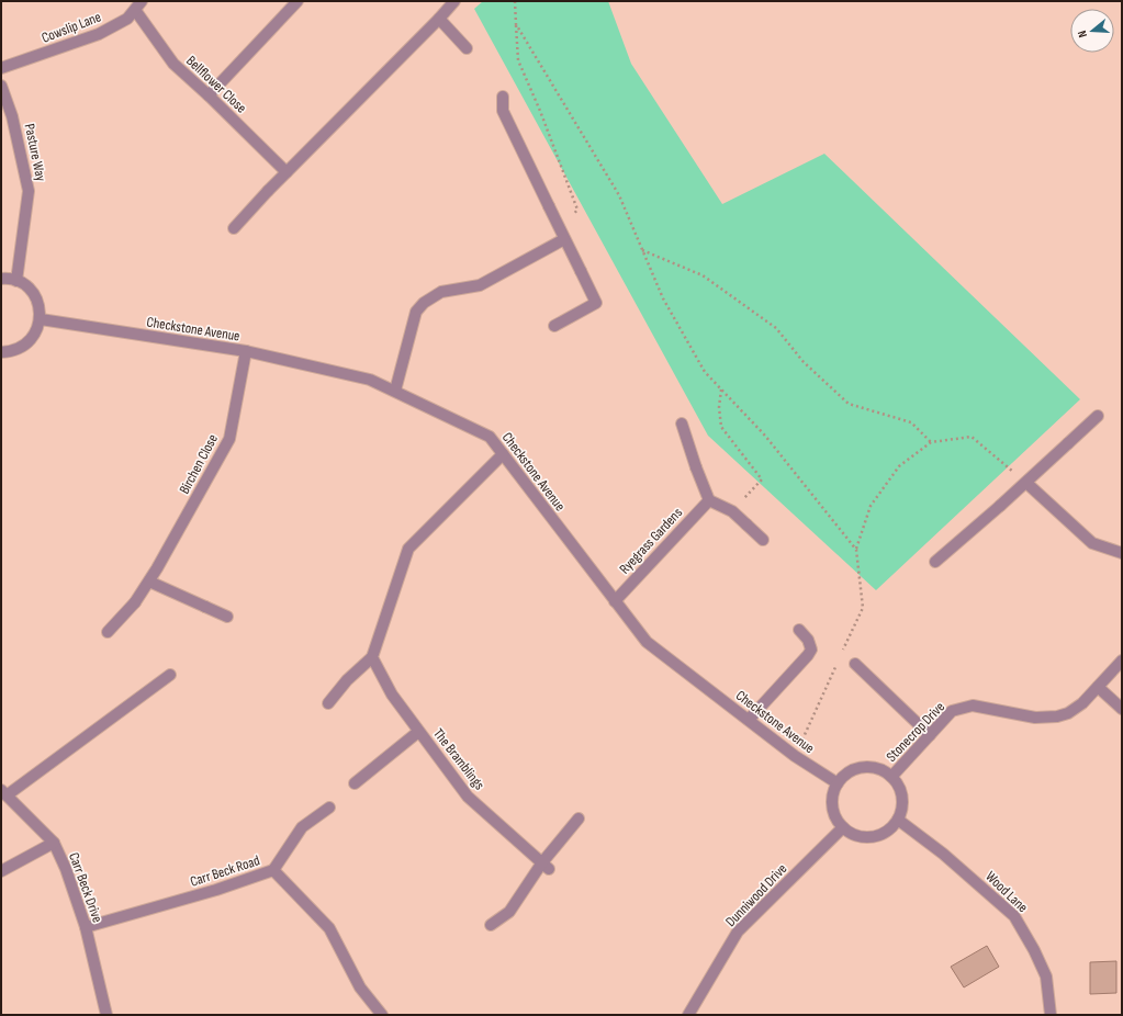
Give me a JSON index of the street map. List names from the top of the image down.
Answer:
{
  "streets": {
    "street": [
      "Cowslip Lane",
      "Bellflower Close",
      "Pasture Way",
      "Checkstone Avenue",
      "Birchen Close",
      "Ryegrass Gardens",
      "Stonecrop Drive",
      "The Bramblings",
      "Carr Beck Road",
      "Carr Beck Drive",
      "Wood Lane",
      "Dunniwood Drive"
    ]
  },
  "crossings": [
    ["Cowslip Lane", "Bellflower Close"],
    ["Checkstone Avenue", "Birchen Close"],
    ["Checkstone Avenue", "Ryegrass Gardens"],
    ["Checkstone Avenue", "Stonecrop Drive"],
    ["Checkstone Avenue", "Wood Lane"],
    ["Checkstone Avenue", "Dunniwood Drive"],
    ["Stonecrop Drive", "Wood Lane"],
    ["Stonecrop Drive", "Dunniwood Drive"],
    ["Carr Beck Road", "Carr Beck Drive"],
    ["Wood Lane", "Dunniwood Drive"]
  ],
  "north": "left"
}
